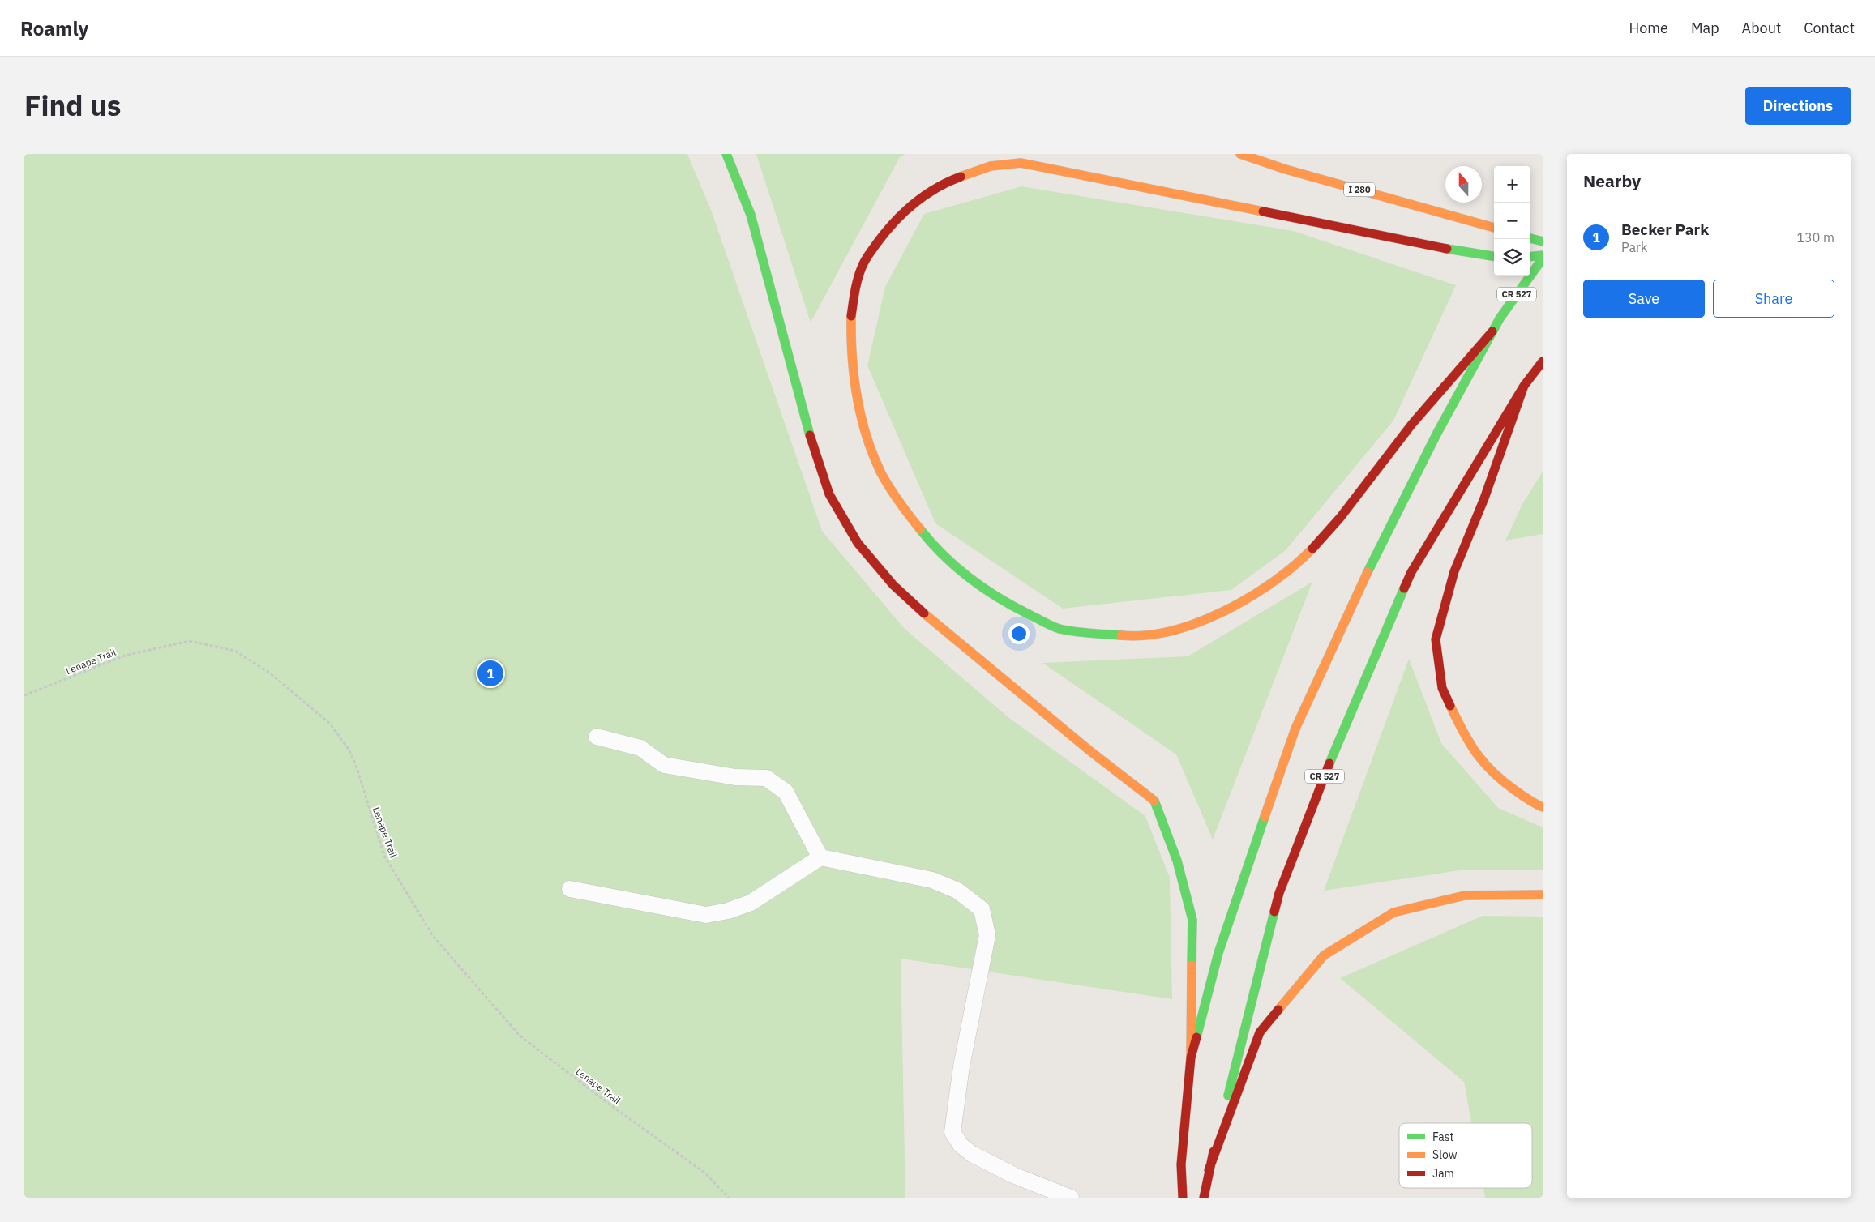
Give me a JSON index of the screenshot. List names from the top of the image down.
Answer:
{
  "streets": {
    "main road": ["I 280", "CR 527"],
    "path": ["Lenape Trail"]
  },
  "legend": ["Fast", "Slow", "Jam"],
  "north": "top",
  "page": {
    "header": "Roamly",
    "nav": [
      "Home",
      "Map",
      "About",
      "Contact"
    ],
    "title": "Find us",
    "buttons": [
      "Directions",
      ["Save", "Share"]
    ],
    "heading": "Nearby",
    "map_buttons": ["+", "−"],
    "list": [
      {
        "mark": "1",
        "name": "Becker Park",
        "note": "Park",
        "value": "130 m"
      }
    ],
    "pins": "1"
  }
}
